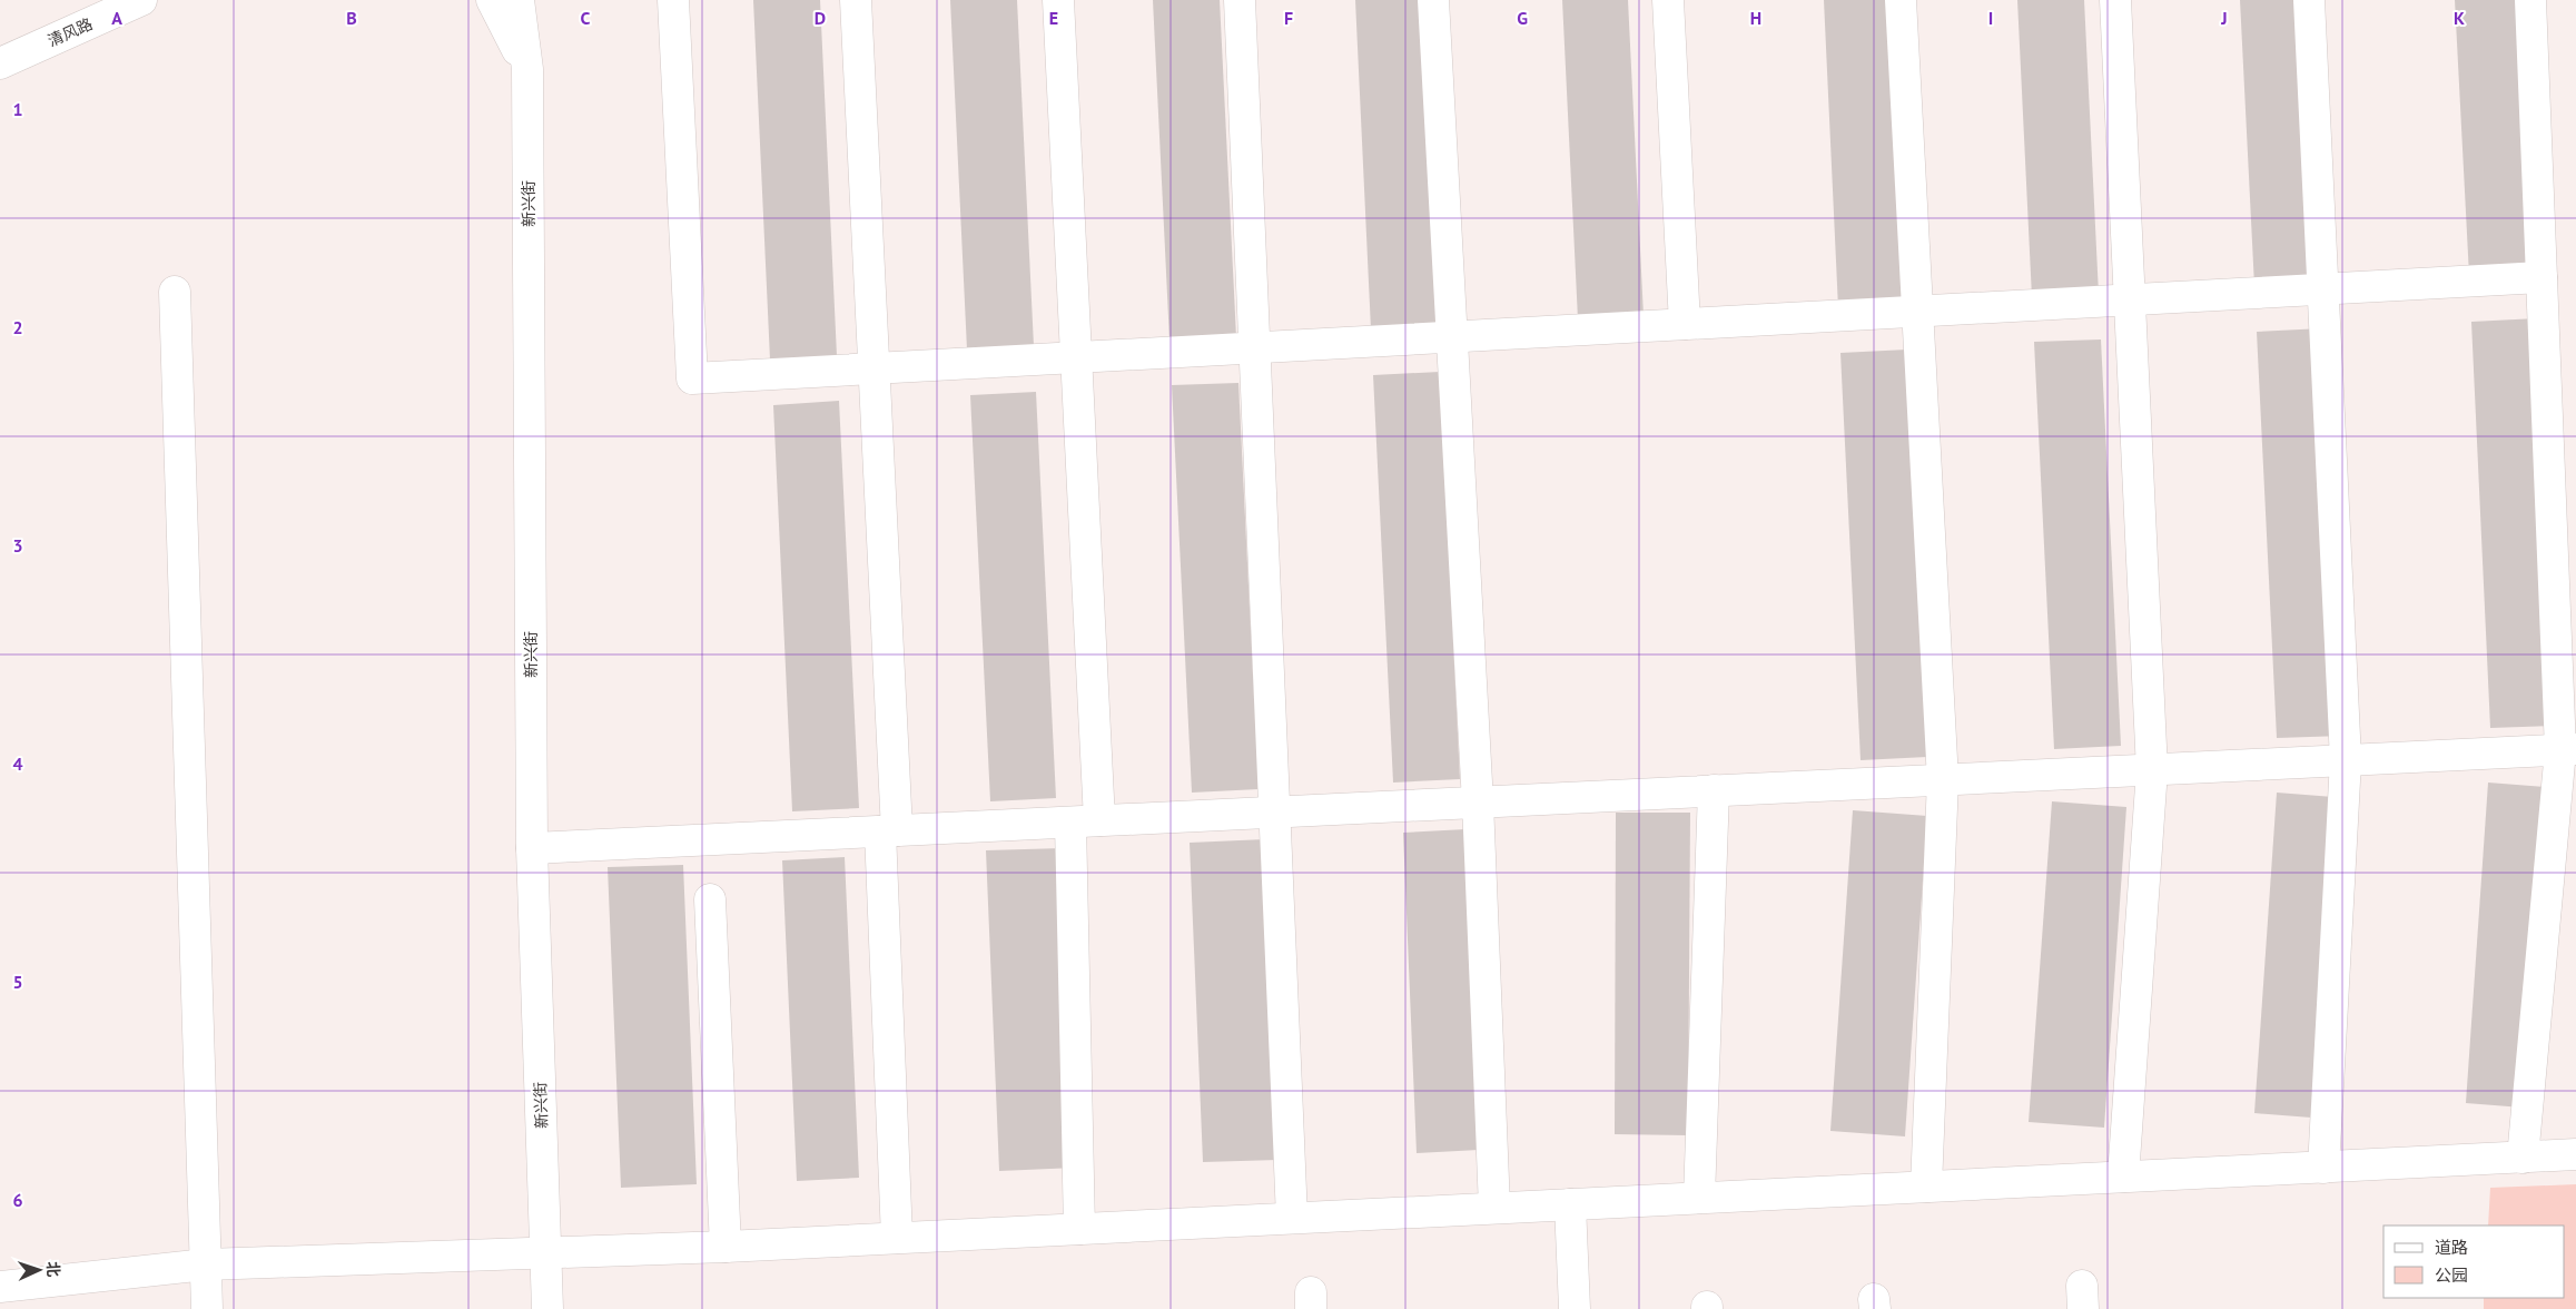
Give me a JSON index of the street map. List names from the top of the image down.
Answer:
{
  "streets": {
    "street": ["清风路", "新兴街"]
  },
  "legend": ["道路", "公园"],
  "north": "right",
  "grid": {
    "columns": [
      "A",
      "B",
      "C",
      "D",
      "E",
      "F",
      "G",
      "H",
      "I",
      "J",
      "K"
    ],
    "rows": [
      "1",
      "2",
      "3",
      "4",
      "5",
      "6"
    ]
  }
}
